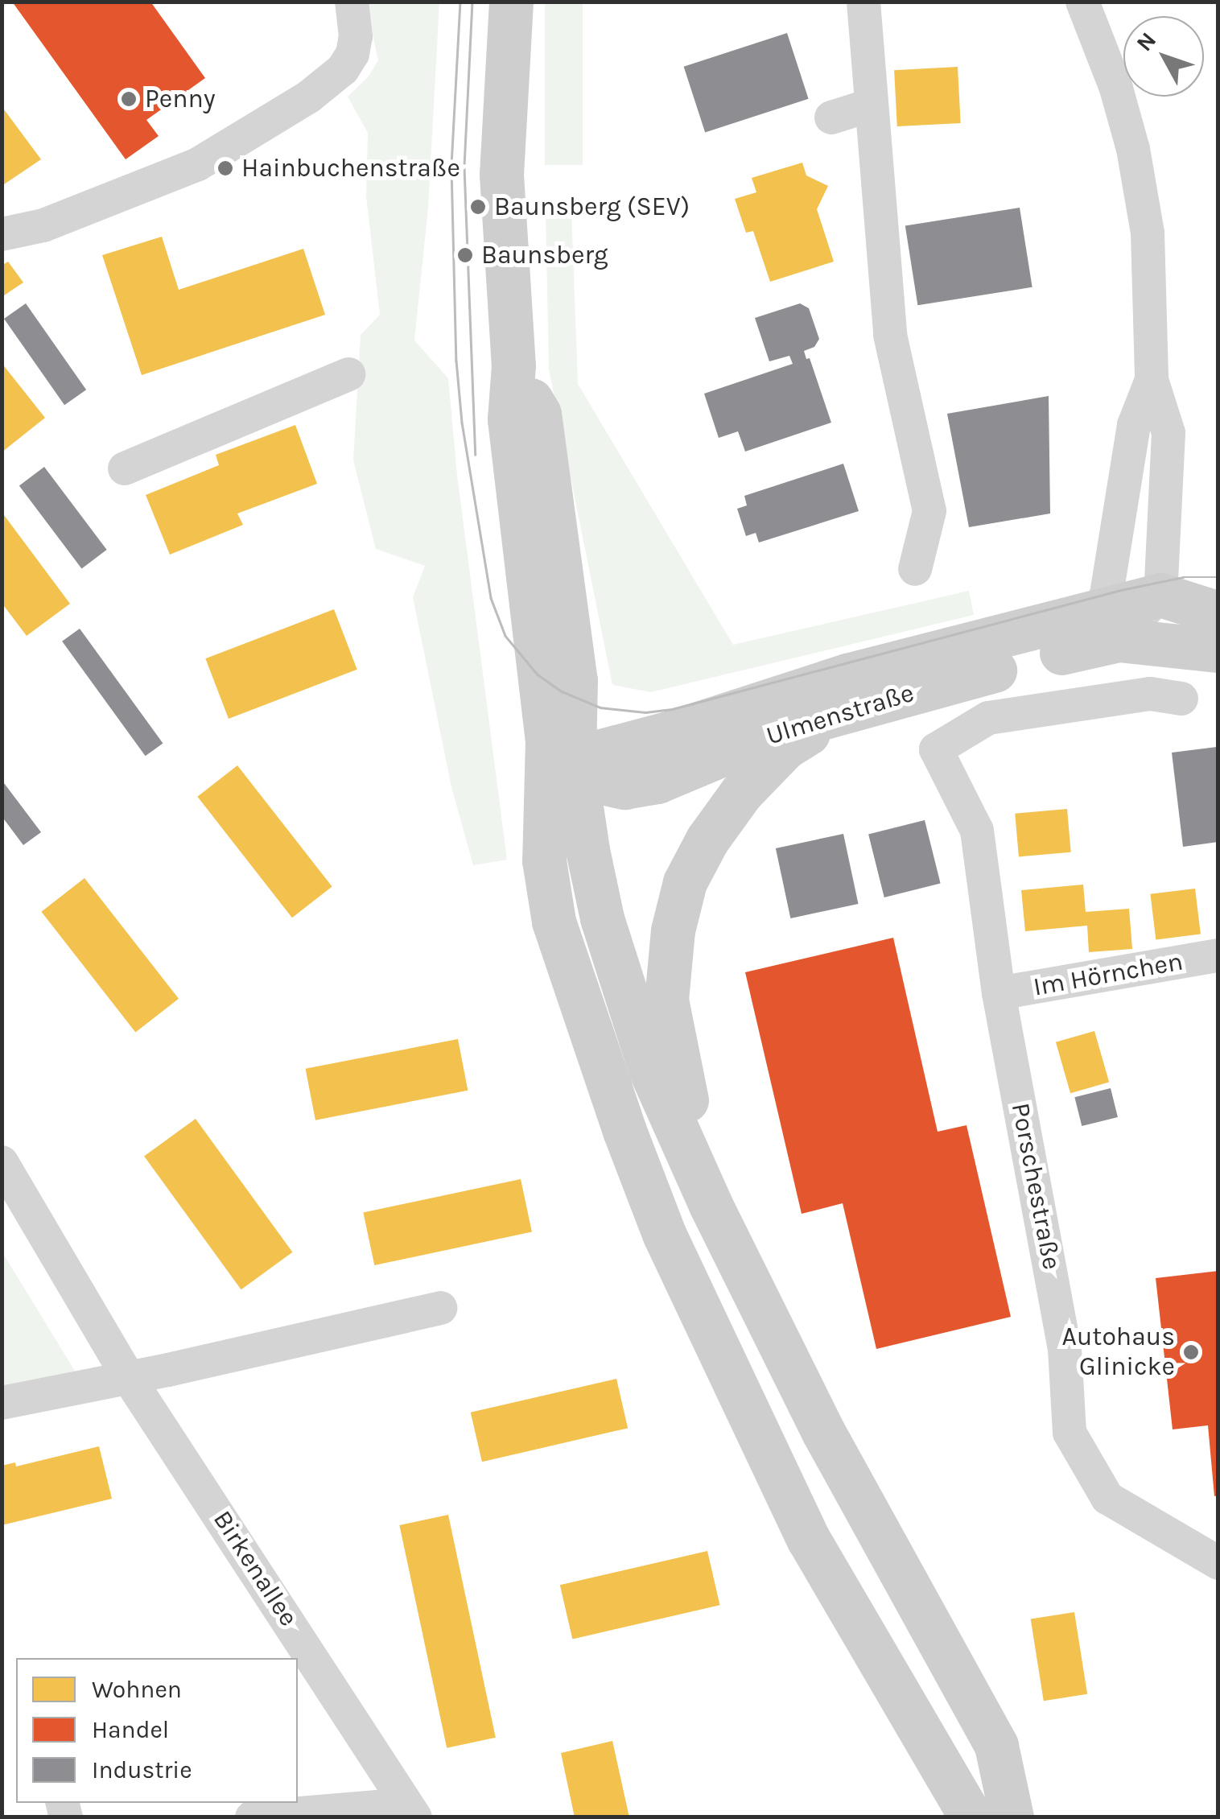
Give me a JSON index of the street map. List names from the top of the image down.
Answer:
{
  "streets": {
    "main road": ["Ulmenstraße"],
    "street": ["Im Hörnchen", "Porschestraße", "Birkenallee"]
  },
  "crossings": [
    ["Im Hörnchen", "Porschestraße"]
  ],
  "places": [
    "Penny",
    "Hainbuchenstraße",
    "Baunsberg (SEV)",
    "Baunsberg",
    "Autohaus Glinicke"
  ],
  "legend": ["Wohnen", "Handel", "Industrie"],
  "north": "top left"
}
